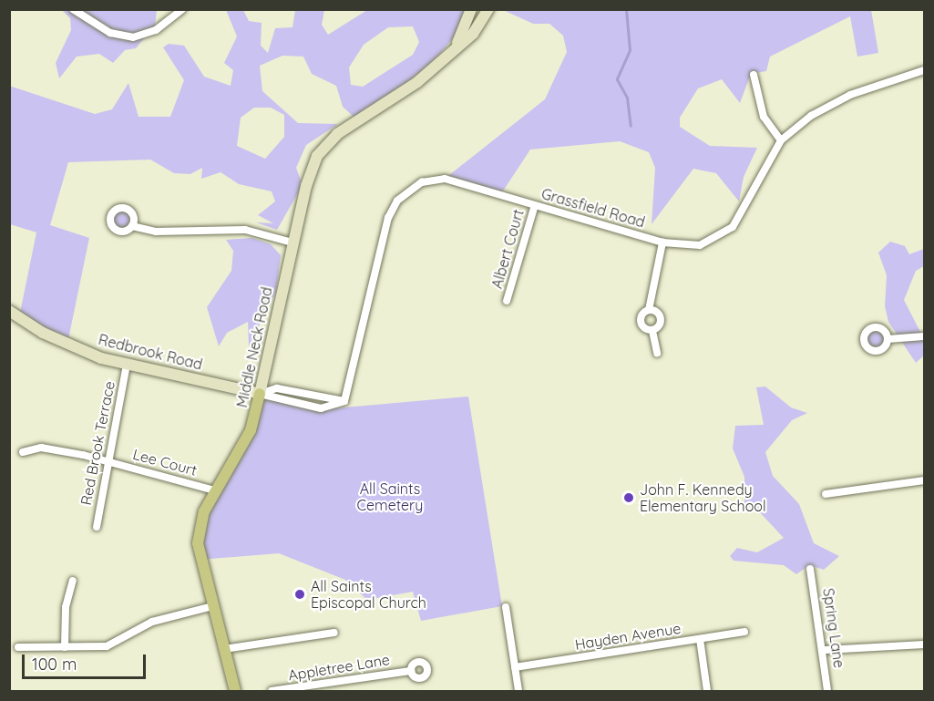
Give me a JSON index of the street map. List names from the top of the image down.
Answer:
{
  "streets": {
    "main road": ["Middle Neck Road", "Redbrook Road"],
    "street": [
      "Grassfield Road",
      "Albert Court",
      "Red Brook Terrace",
      "Lee Court",
      "Spring Lane",
      "Hayden Avenue",
      "Appletree Lane"
    ]
  },
  "crossings": [
    ["Grassfield Road", "Albert Court"],
    ["Middle Neck Road", "Redbrook Road"],
    ["Middle Neck Road", "Lee Court"],
    ["Redbrook Road", "Red Brook Terrace"],
    ["Red Brook Terrace", "Lee Court"]
  ],
  "parks": ["All Saints Cemetery"],
  "places": ["John F. Kennedy Elementary School", "All Saints Episcopal Church"],
  "scale_bar": "100 m"
}
